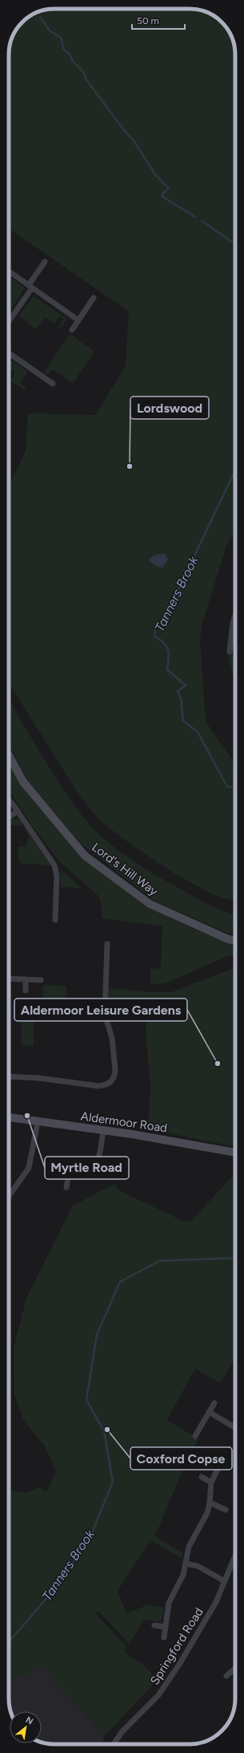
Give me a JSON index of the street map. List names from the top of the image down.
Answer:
{
  "streets": {
    "street": ["Lord's Hill Way", "Aldermoor Road", "Springford Road"]
  },
  "water": ["Tanners Brook"],
  "places": [
    "Lordswood",
    "Aldermoor Leisure Gardens",
    "Myrtle Road",
    "Coxford Copse"
  ],
  "scale_bar": "50 m",
  "north": "top right"
}
